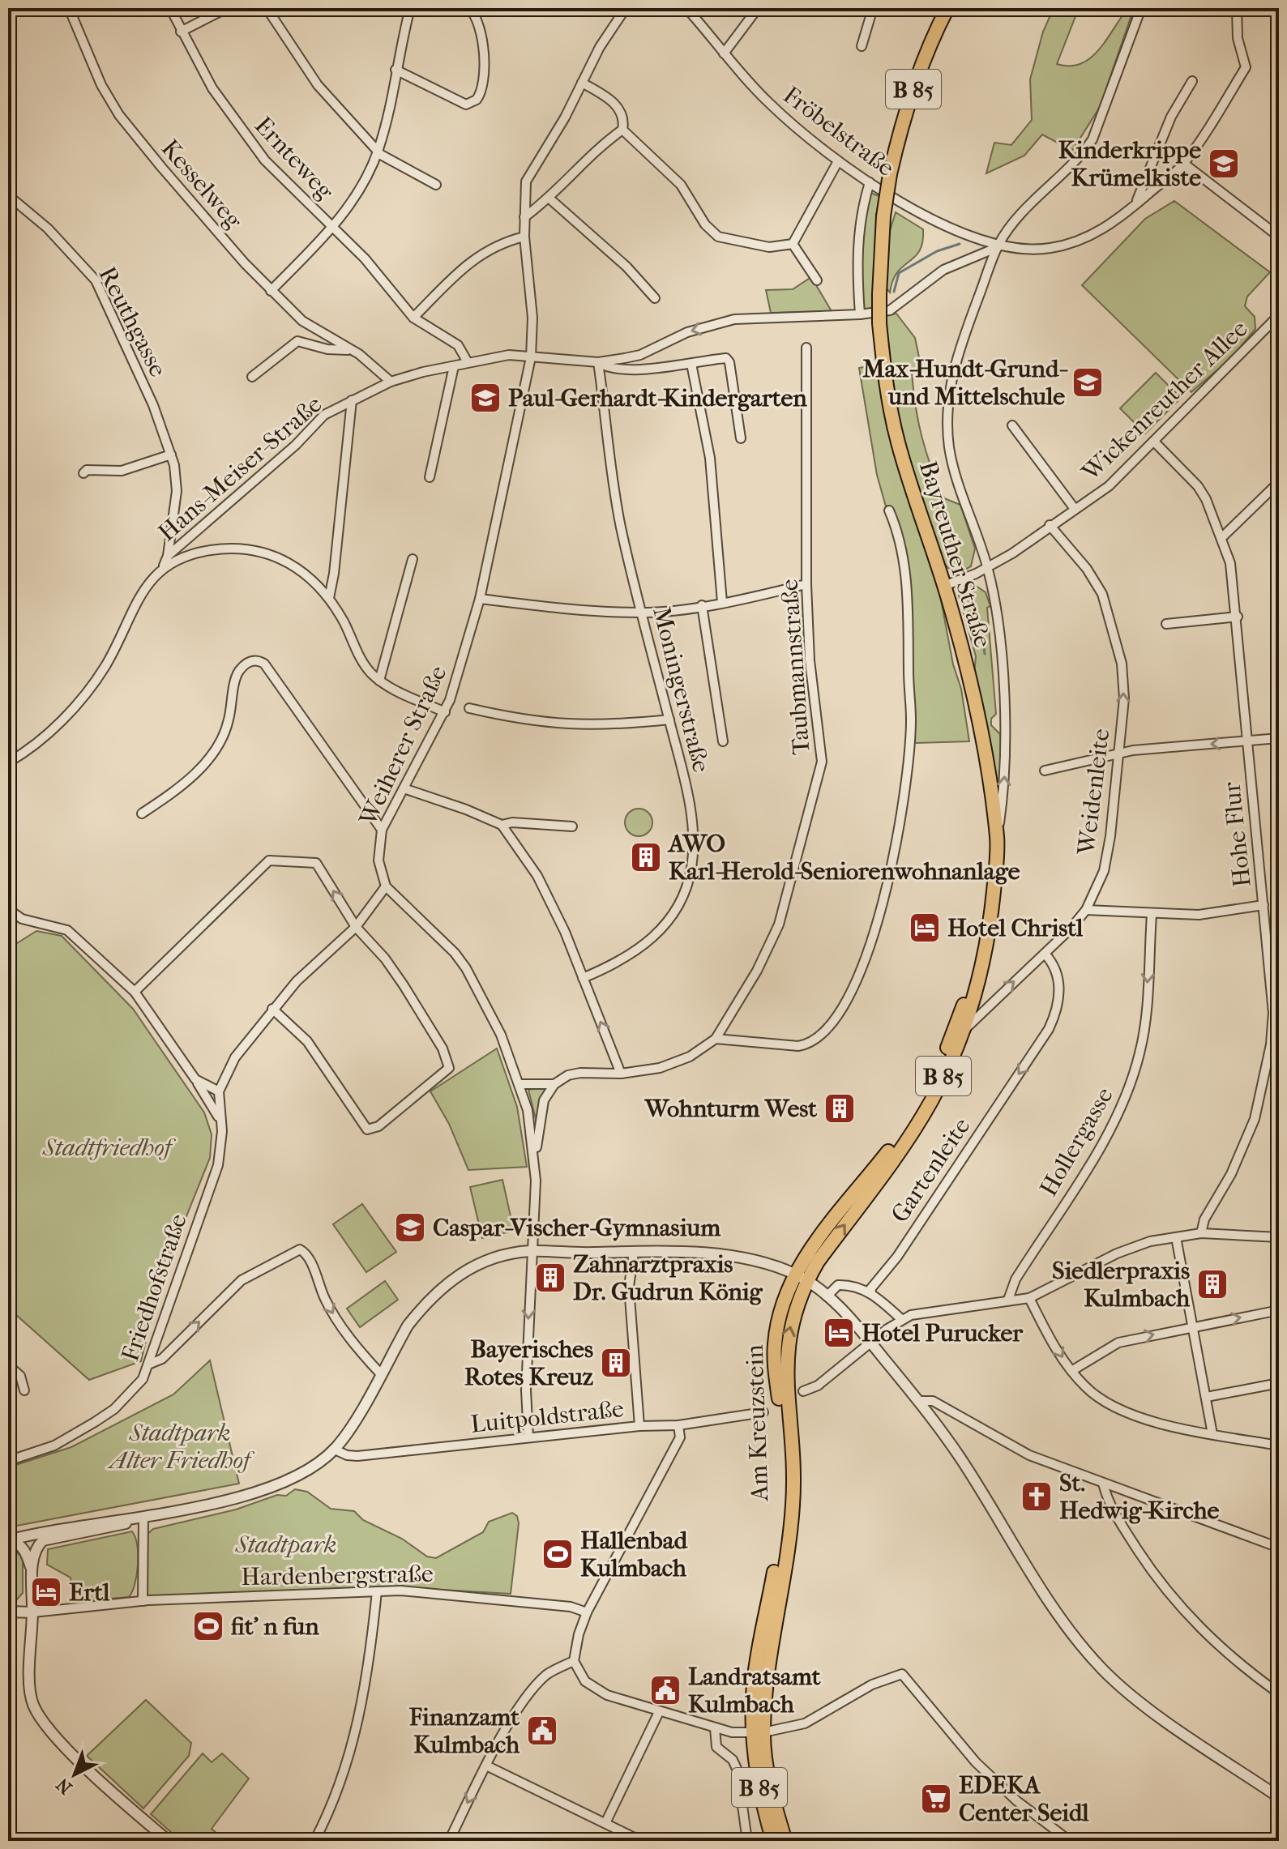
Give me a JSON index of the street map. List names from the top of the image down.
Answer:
{
  "streets": {
    "main road": ["B 85", "Bayreuther Straße", "Am Kreuzstein"],
    "street": [
      "Fröbelstraße",
      "Ernteweg",
      "Kesselweg",
      "Reuthgasse",
      "Wickenreuther Allee",
      "Hans-Meiser-Straße",
      "Taubmannstraße",
      "Moningerstraße",
      "Weiherer Straße",
      "Weidenleite",
      "Hohe Flur",
      "Hollergasse",
      "Gartenleite",
      "Friedhofstraße",
      "Luitpoldstraße",
      "Hardenbergstraße"
    ]
  },
  "crossings": [
    ["Fröbelstraße", "Bayreuther Straße"],
    ["Ernteweg", "Hans-Meiser-Straße"],
    ["Kesselweg", "Hans-Meiser-Straße"],
    ["Reuthgasse", "Hans-Meiser-Straße"],
    ["Wickenreuther Allee", "Bayreuther Straße"],
    ["Wickenreuther Allee", "Weidenleite"],
    ["Wickenreuther Allee", "Hohe Flur"],
    ["Hans-Meiser-Straße", "Moningerstraße"],
    ["Hans-Meiser-Straße", "Weiherer Straße"],
    ["Bayreuther Straße", "Weidenleite"],
    ["Bayreuther Straße", "Am Kreuzstein"],
    ["Weidenleite", "Gartenleite"]
  ],
  "one_way": ["Weidenleite", "Hollergasse", "Gartenleite"],
  "parks": ["Stadtfriedhof", "Stadtpark Alter Friedhof", "Stadtpark"],
  "places": {
    "school or university": [
      "Kinderkrippe Krümelkiste",
      "Max-Hundt-Grund- und Mittelschule",
      "Paul-Gerhardt-Kindergarten",
      "Caspar-Vischer-Gymnasium"
    ],
    "building": [
      "AWO Karl-Herold-Seniorenwohnanlage",
      "Wohnturm West",
      "Zahnarztpraxis Dr. Gudrun König",
      "Siedlerpraxis Kulmbach",
      "Bayerisches Rotes Kreuz"
    ],
    "hotel": ["Hotel Christl", "Hotel Purucker", "Ertl"],
    "church": ["St. Hedwig-Kirche"],
    "sports": ["Hallenbad Kulmbach", "fit' n fun"],
    "public building": ["Landratsamt Kulmbach", "Finanzamt Kulmbach"],
    "supermarket": ["EDEKA Center Seidl"]
  },
  "north": "bottom left"
}
